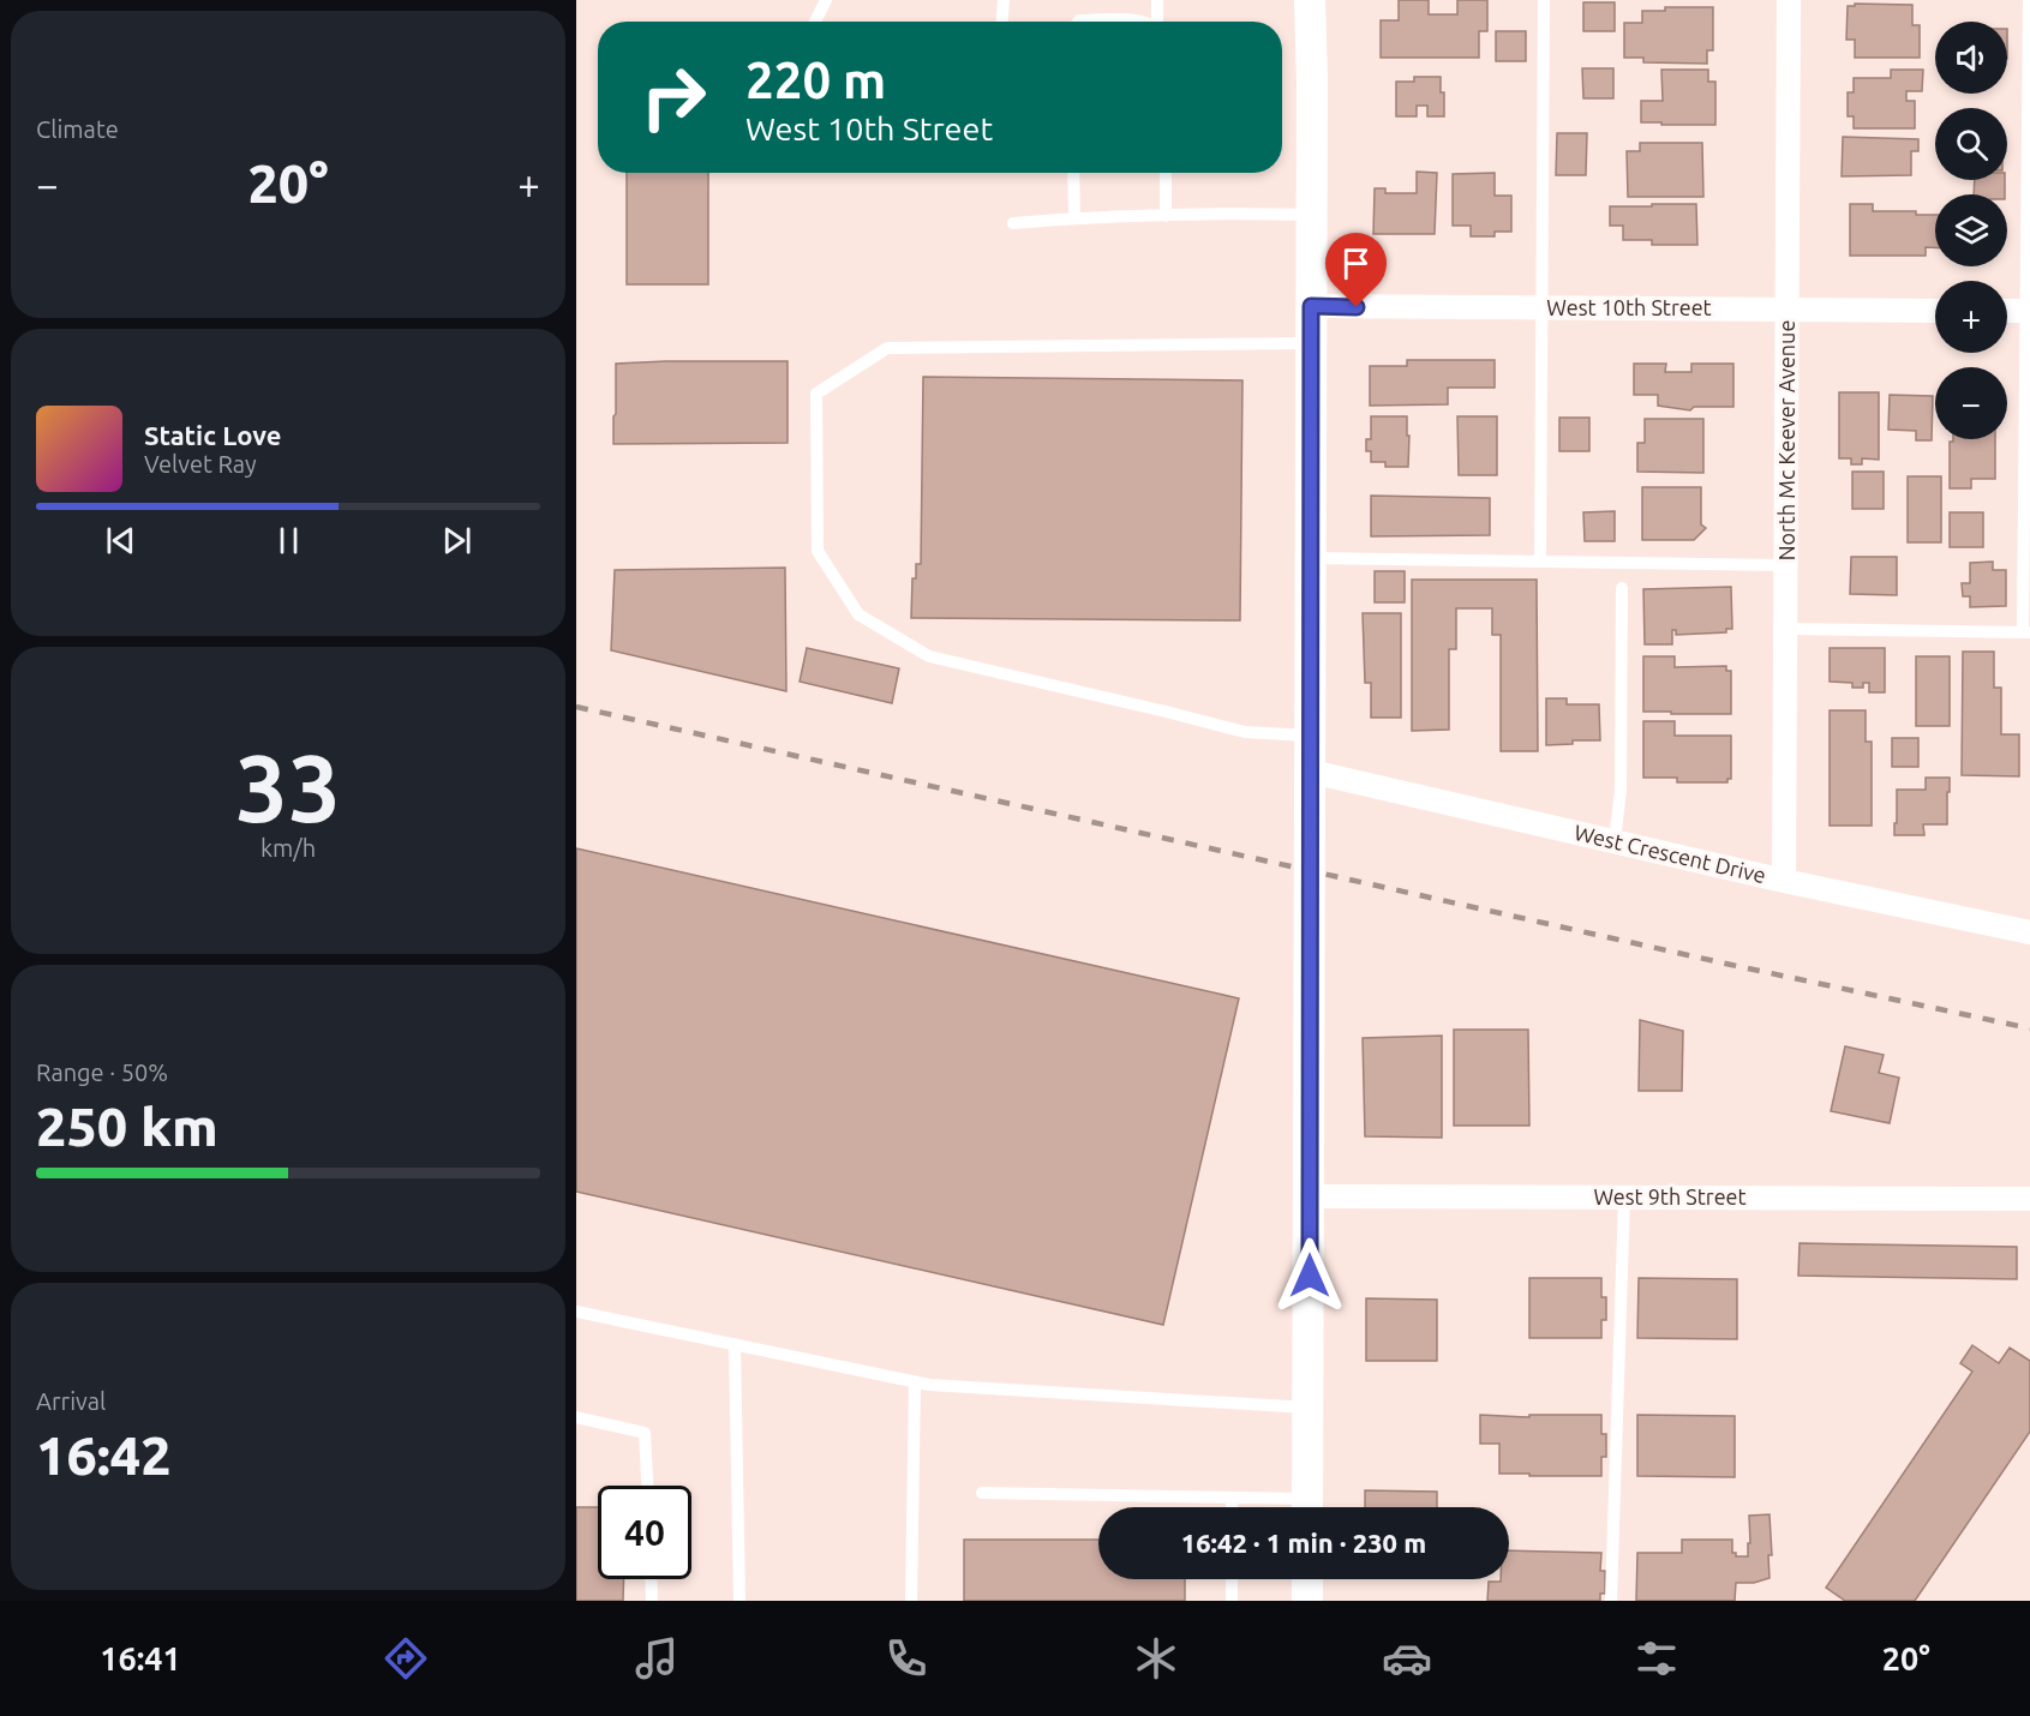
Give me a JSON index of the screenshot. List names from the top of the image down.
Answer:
{
  "streets": {
    "street": [
      "West 10th Street",
      "North Mc Keever Avenue",
      "West Crescent Drive",
      "West 9th Street"
    ]
  },
  "crossings": [
    ["West 10th Street", "North Mc Keever Avenue"],
    ["North Mc Keever Avenue", "West Crescent Drive"]
  ],
  "page": {
    "tile": [
      "Climate",
      ["33", "km/h"],
      ["Range · 50%", "250 km"],
      ["Arrival", "16:42"]
    ],
    "map_buttons": ["+", "−"],
    "turn": ["220 m", "West 10th Street"],
    "heat": ["−", "20°", "+"],
    "song": ["Static Love", "Velvet Ray"],
    "limit": "40",
    "trip": "16:42 · 1 min · 230 m",
    "tabs": ["16:41", "20°"]
  }
}
